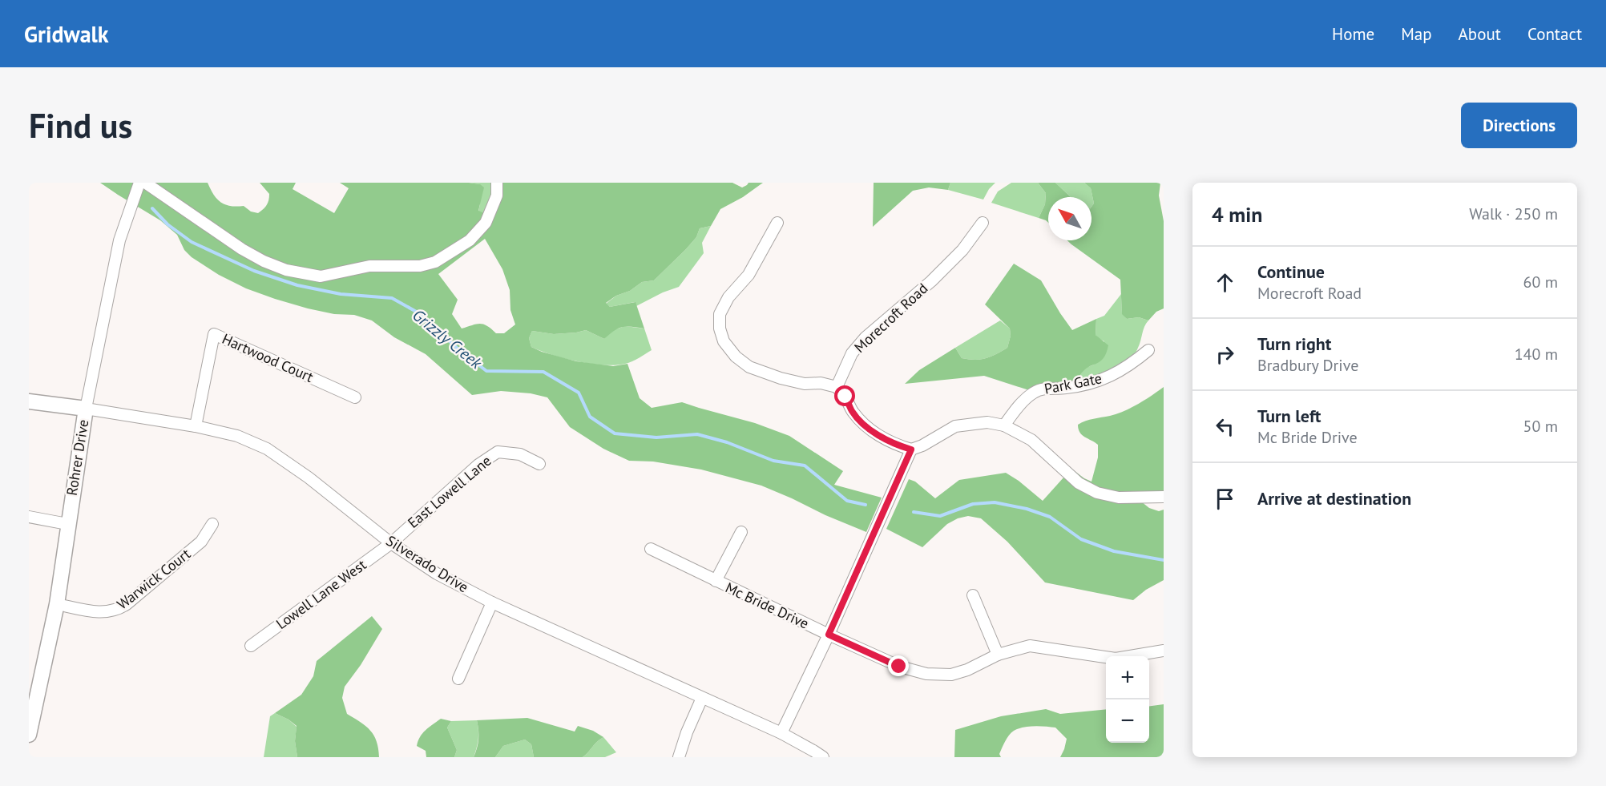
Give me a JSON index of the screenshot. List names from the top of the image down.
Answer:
{
  "streets": {
    "street": [
      "Morecroft Road",
      "Hartwood Court",
      "Park Gate",
      "Rohrer Drive",
      "East Lowell Lane",
      "Silverado Drive",
      "Warwick Court",
      "Lowell Lane West",
      "Mc Bride Drive"
    ]
  },
  "crossings": [
    ["Hartwood Court", "Silverado Drive"],
    ["Rohrer Drive", "Silverado Drive"],
    ["Rohrer Drive", "Warwick Court"],
    ["East Lowell Lane", "Silverado Drive"],
    ["East Lowell Lane", "Lowell Lane West"],
    ["Silverado Drive", "Lowell Lane West"]
  ],
  "water": ["Grizzly Creek"],
  "north": "top left",
  "page": {
    "header": "Gridwalk",
    "nav": [
      "Home",
      "Map",
      "About",
      "Contact"
    ],
    "buttons": "Directions",
    "title": "Find us",
    "heading": ["4 min", "Walk · 250 m"],
    "list": [
      ["Continue", "Morecroft Road", "60 m"],
      ["Turn right", "Bradbury Drive", "140 m"],
      ["Turn left", "Mc Bride Drive", "50 m"],
      "Arrive at destination"
    ],
    "map_buttons": ["+", "−"]
  }
}
